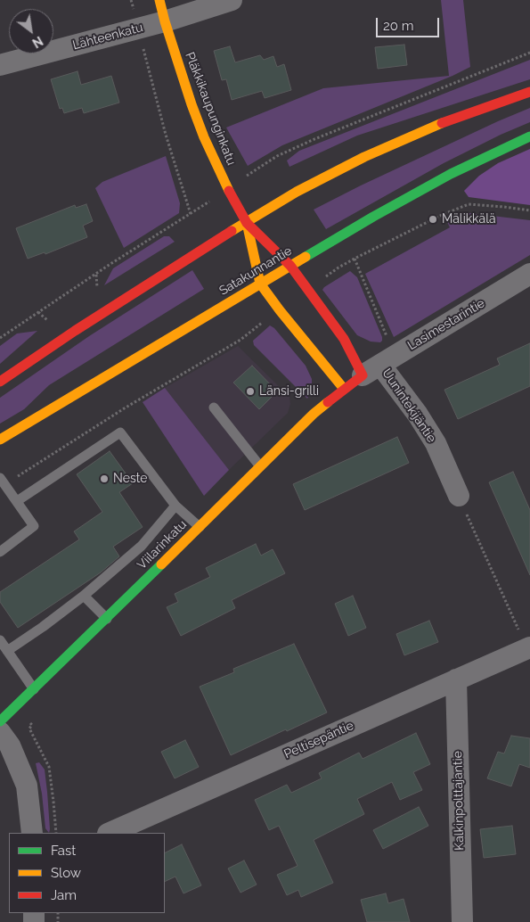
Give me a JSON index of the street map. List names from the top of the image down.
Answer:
{
  "streets": {
    "main road": ["Pläkkikaupunginkatu", "Satakunnantie", "Viilarinkatu"],
    "street": [
      "Lähteenkatu",
      "Lasimestarintie",
      "Uunintekijäntie",
      "Peltisepäntie",
      "Kalkinpolttajantie"
    ]
  },
  "crossings": [
    ["Lähteenkatu", "Pläkkikaupunginkatu"],
    ["Lasimestarintie", "Uunintekijäntie"],
    ["Lasimestarintie", "Viilarinkatu"],
    ["Peltisepäntie", "Kalkinpolttajantie"]
  ],
  "places": ["Mälikkälä", "Länsi-grilli", "Neste"],
  "legend": ["Fast", "Slow", "Jam"],
  "scale_bar": "20 m",
  "north": "bottom right"
}
